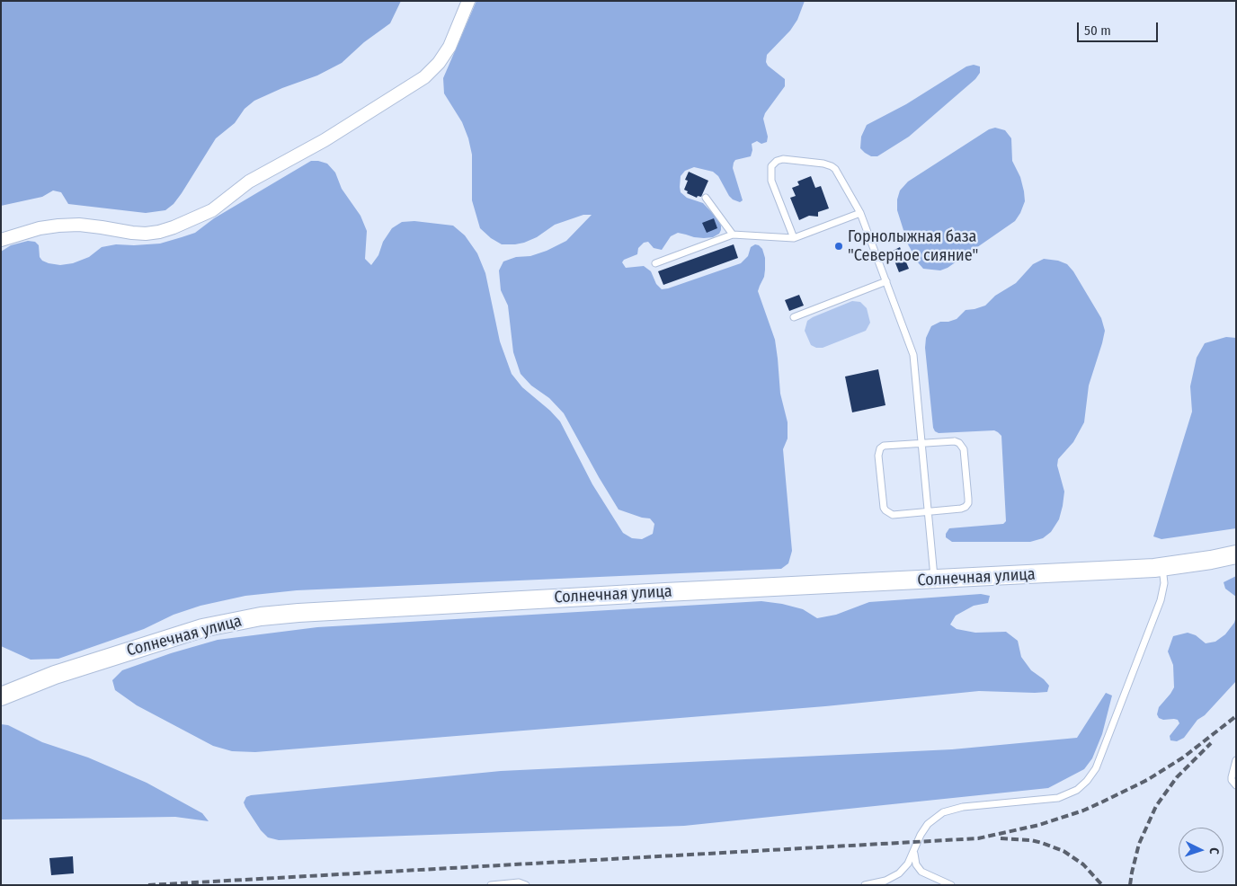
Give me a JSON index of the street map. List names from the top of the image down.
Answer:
{
  "streets": {
    "street": ["Солнечная улица"]
  },
  "places": ["Горнолыжная база \"Северное сияние\""],
  "scale_bar": "50 m",
  "north": "right"
}
